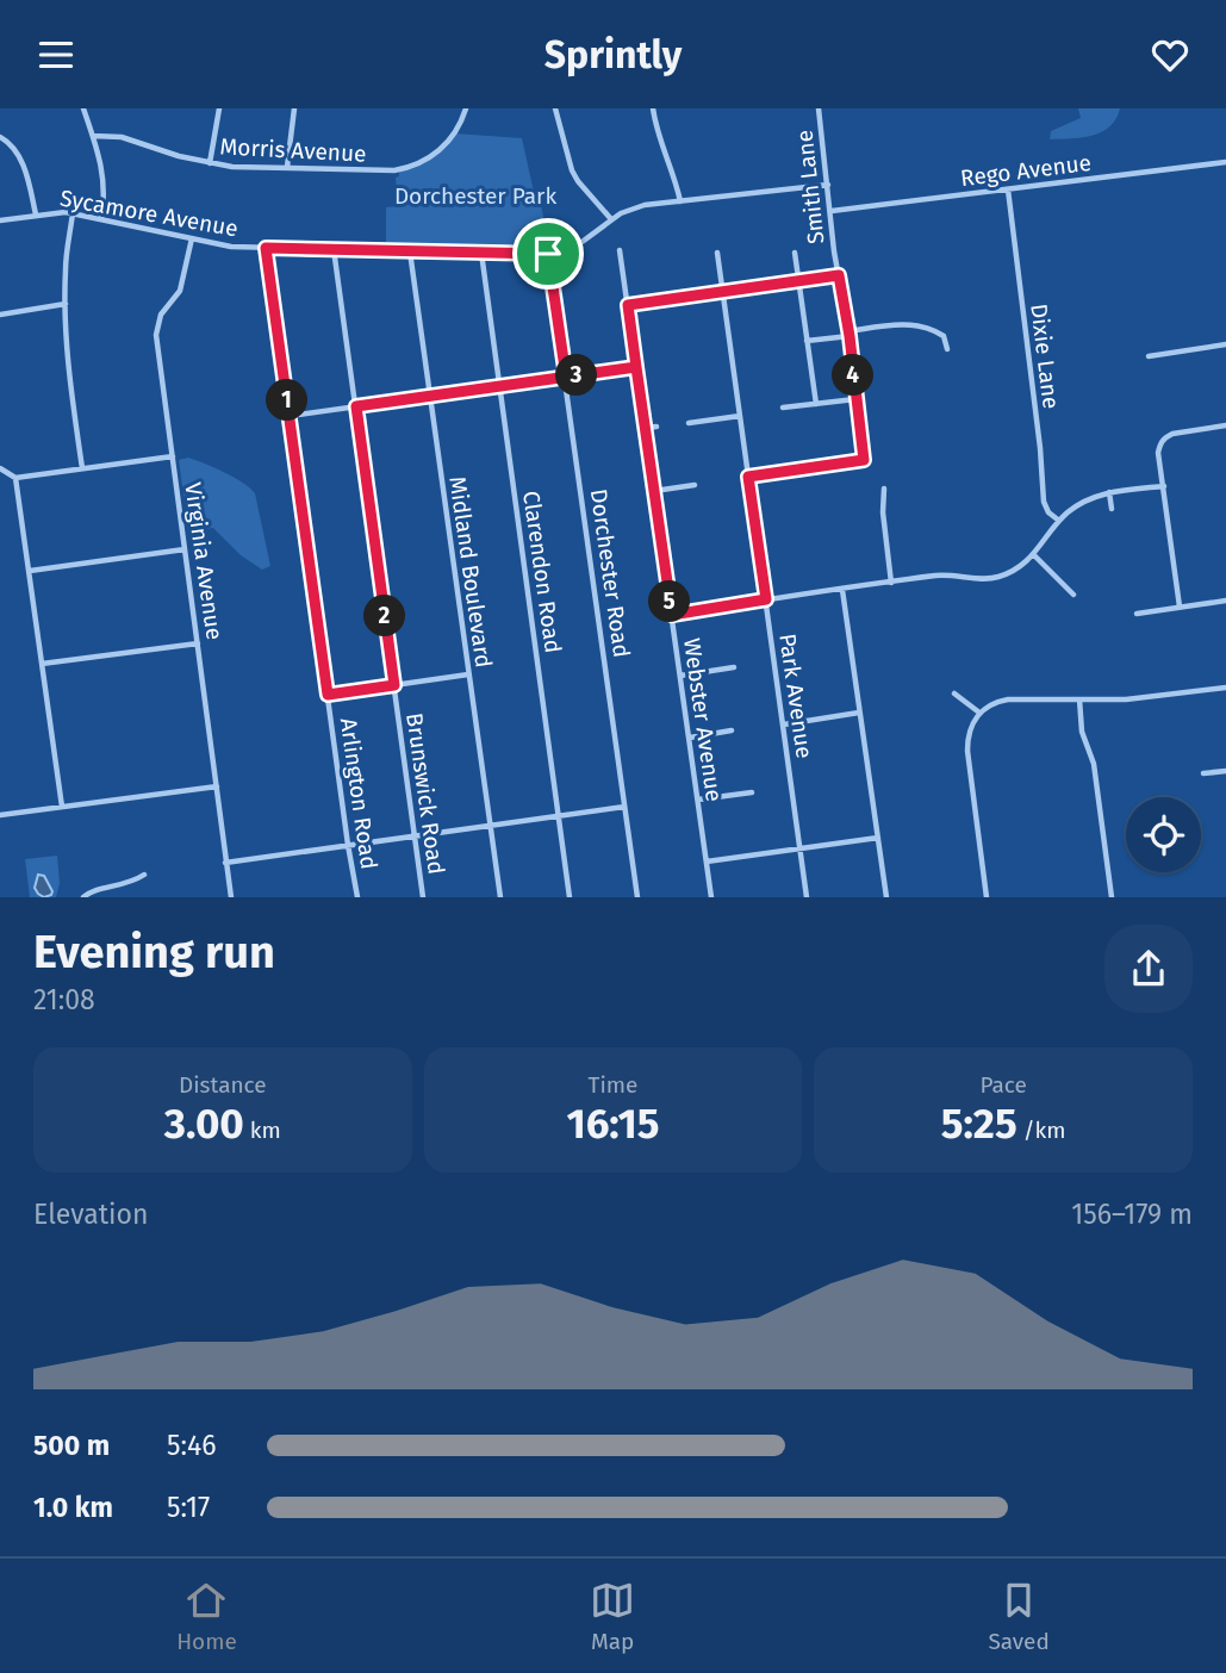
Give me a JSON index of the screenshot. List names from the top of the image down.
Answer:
{
  "streets": {
    "street": [
      "Morris Avenue",
      "Rego Avenue",
      "Smith Lane",
      "Sycamore Avenue",
      "Dixie Lane",
      "Virginia Avenue",
      "Midland Boulevard",
      "Clarendon Road",
      "Dorchester Road",
      "Park Avenue",
      "Webster Avenue",
      "Arlington Road",
      "Brunswick Road"
    ]
  },
  "crossings": [
    ["Rego Avenue", "Smith Lane"],
    ["Rego Avenue", "Dixie Lane"],
    ["Smith Lane", "Sycamore Avenue"],
    ["Smith Lane", "Park Avenue"],
    ["Sycamore Avenue", "Virginia Avenue"],
    ["Sycamore Avenue", "Midland Boulevard"],
    ["Sycamore Avenue", "Clarendon Road"],
    ["Sycamore Avenue", "Dorchester Road"],
    ["Sycamore Avenue", "Arlington Road"],
    ["Sycamore Avenue", "Brunswick Road"]
  ],
  "parks": ["Dorchester Park"],
  "page": {
    "header": "Sprintly",
    "pins": [
      "3",
      "4",
      "1",
      "5",
      "2"
    ],
    "heading": ["Evening run", "21:08"],
    "stats": [
      ["Distance", "3.00 km"],
      ["Time", "16:15"],
      ["Pace", "5:25 /km"]
    ],
    "chart": ["Elevation", "156–179 m"],
    "list": [
      {
        "name": "500 m",
        "note": "5:46"
      },
      {
        "name": "1.0 km",
        "note": "5:17"
      }
    ],
    "tabs": ["Home", "Map", "Saved"]
  }
}
